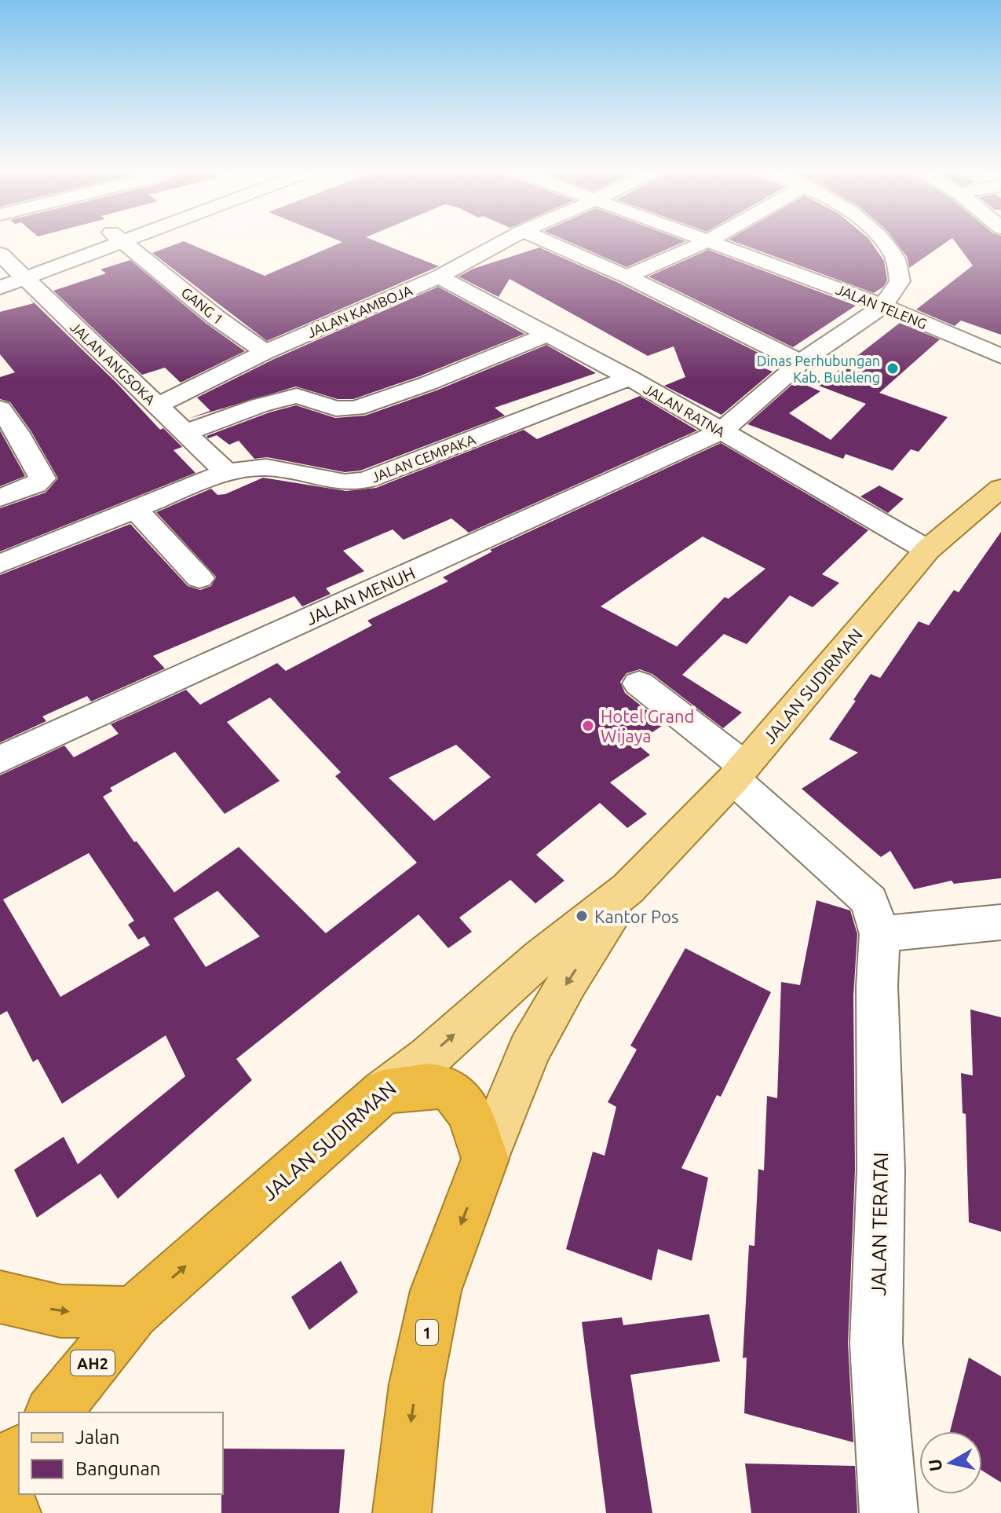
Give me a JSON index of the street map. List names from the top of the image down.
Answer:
{
  "streets": {
    "highway": ["JALAN SUDIRMAN", "1", "AH2"],
    "street": [
      "GANG 1",
      "JALAN TELENG",
      "JALAN KAMBOJA",
      "JALAN ANGSOKA",
      "JALAN RATNA",
      "JALAN CEMPAKA",
      "JALAN MENUH",
      "JALAN TERATAI"
    ]
  },
  "crossings": [
    ["GANG 1", "JALAN KAMBOJA"],
    ["JALAN TELENG", "JALAN MENUH"],
    ["JALAN KAMBOJA", "JALAN ANGSOKA"],
    ["JALAN KAMBOJA", "JALAN RATNA"],
    ["JALAN ANGSOKA", "JALAN CEMPAKA"],
    ["JALAN RATNA", "JALAN CEMPAKA"],
    ["JALAN RATNA", "JALAN MENUH"],
    ["JALAN RATNA", "JALAN SUDIRMAN"],
    ["JALAN SUDIRMAN", "JALAN TERATAI"]
  ],
  "places": ["Dinas Perhubungan Kab. Buleleng", "Hotel Grand Wijaya", "Kantor Pos"],
  "legend": ["Jalan", "Bangunan"],
  "north": "left"
}
